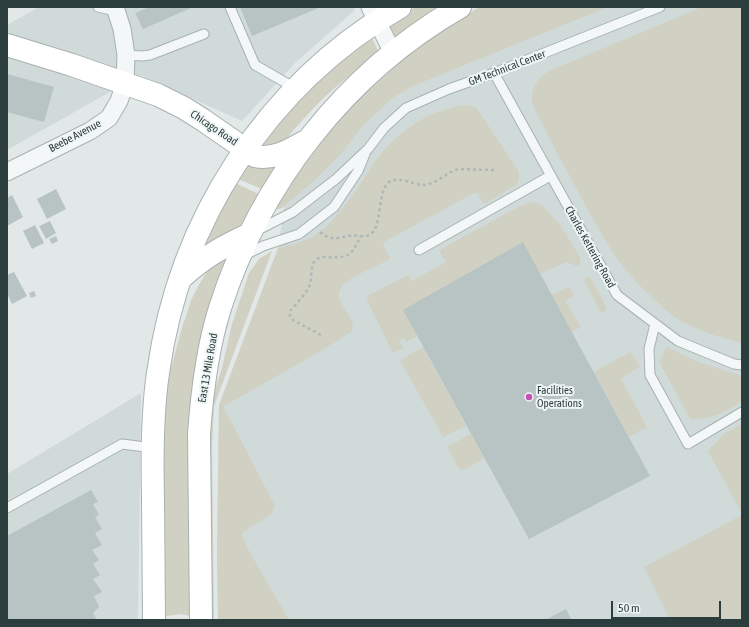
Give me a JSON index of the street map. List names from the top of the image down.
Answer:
{
  "streets": {
    "main road": ["Chicago Road", "East 13 Mile Road"],
    "street": ["Beebe Avenue"],
    "lane": ["GM Technical Center", "Charles Kettering Road"]
  },
  "crossings": [
    ["GM Technical Center", "Charles Kettering Road"],
    ["GM Technical Center", "East 13 Mile Road"],
    ["Chicago Road", "Beebe Avenue"]
  ],
  "places": ["Facilities Operations"],
  "scale_bar": "50 m"
}
